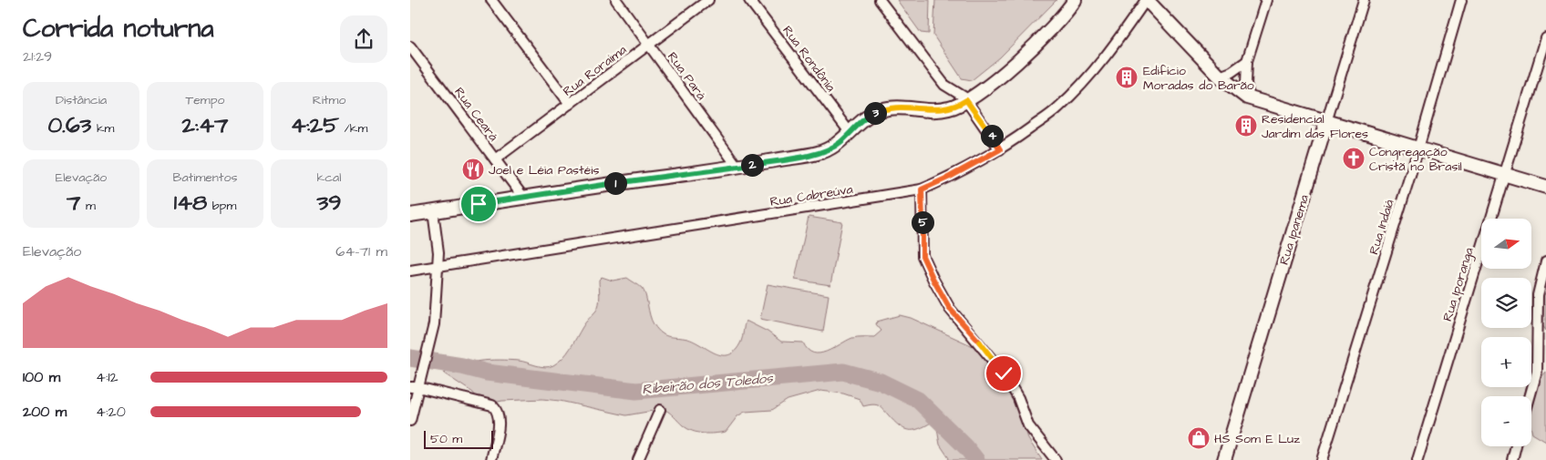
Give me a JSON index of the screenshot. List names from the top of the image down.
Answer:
{
  "streets": {
    "street": [
      "Rua Rondônia",
      "Rua Roraima",
      "Rua Pará",
      "Rua Ceará",
      "Rua Cabreúva",
      "Rua Indaiá",
      "Rua Ipanema",
      "Rua Iporanga"
    ]
  },
  "crossings": [
    ["Rua Roraima", "Rua Pará"],
    ["Rua Roraima", "Rua Ceará"]
  ],
  "water": ["Ribeirão dos Toledos"],
  "places": {
    "building": ["Edifício Moradas do Barão", "Residencial Jardim das Flores"],
    "church": ["Congregação Cristã no Brasil"],
    "restaurant": ["Joel e Léia Pastéis"],
    "shop": ["HS Som E Luz"]
  },
  "scale_bar": "50 m",
  "north": "right",
  "page": {
    "heading": ["Corrida noturna", "21:29"],
    "stats": [
      ["Distância", "0.63 km"],
      ["Tempo", "2:47"],
      ["Ritmo", "4:25 /km"],
      ["Elevação", "7 m"],
      ["Batimentos", "148 bpm"],
      ["kcal", "39"]
    ],
    "pins": [
      "3",
      "4",
      "2",
      "1",
      "5"
    ],
    "map_buttons": ["+", "−"],
    "chart": ["Elevação", "64–71 m"],
    "list": [
      {
        "name": "100 m",
        "note": "4:12"
      },
      {
        "name": "200 m",
        "note": "4:20"
      }
    ],
    "scale": "50 m"
  }
}
